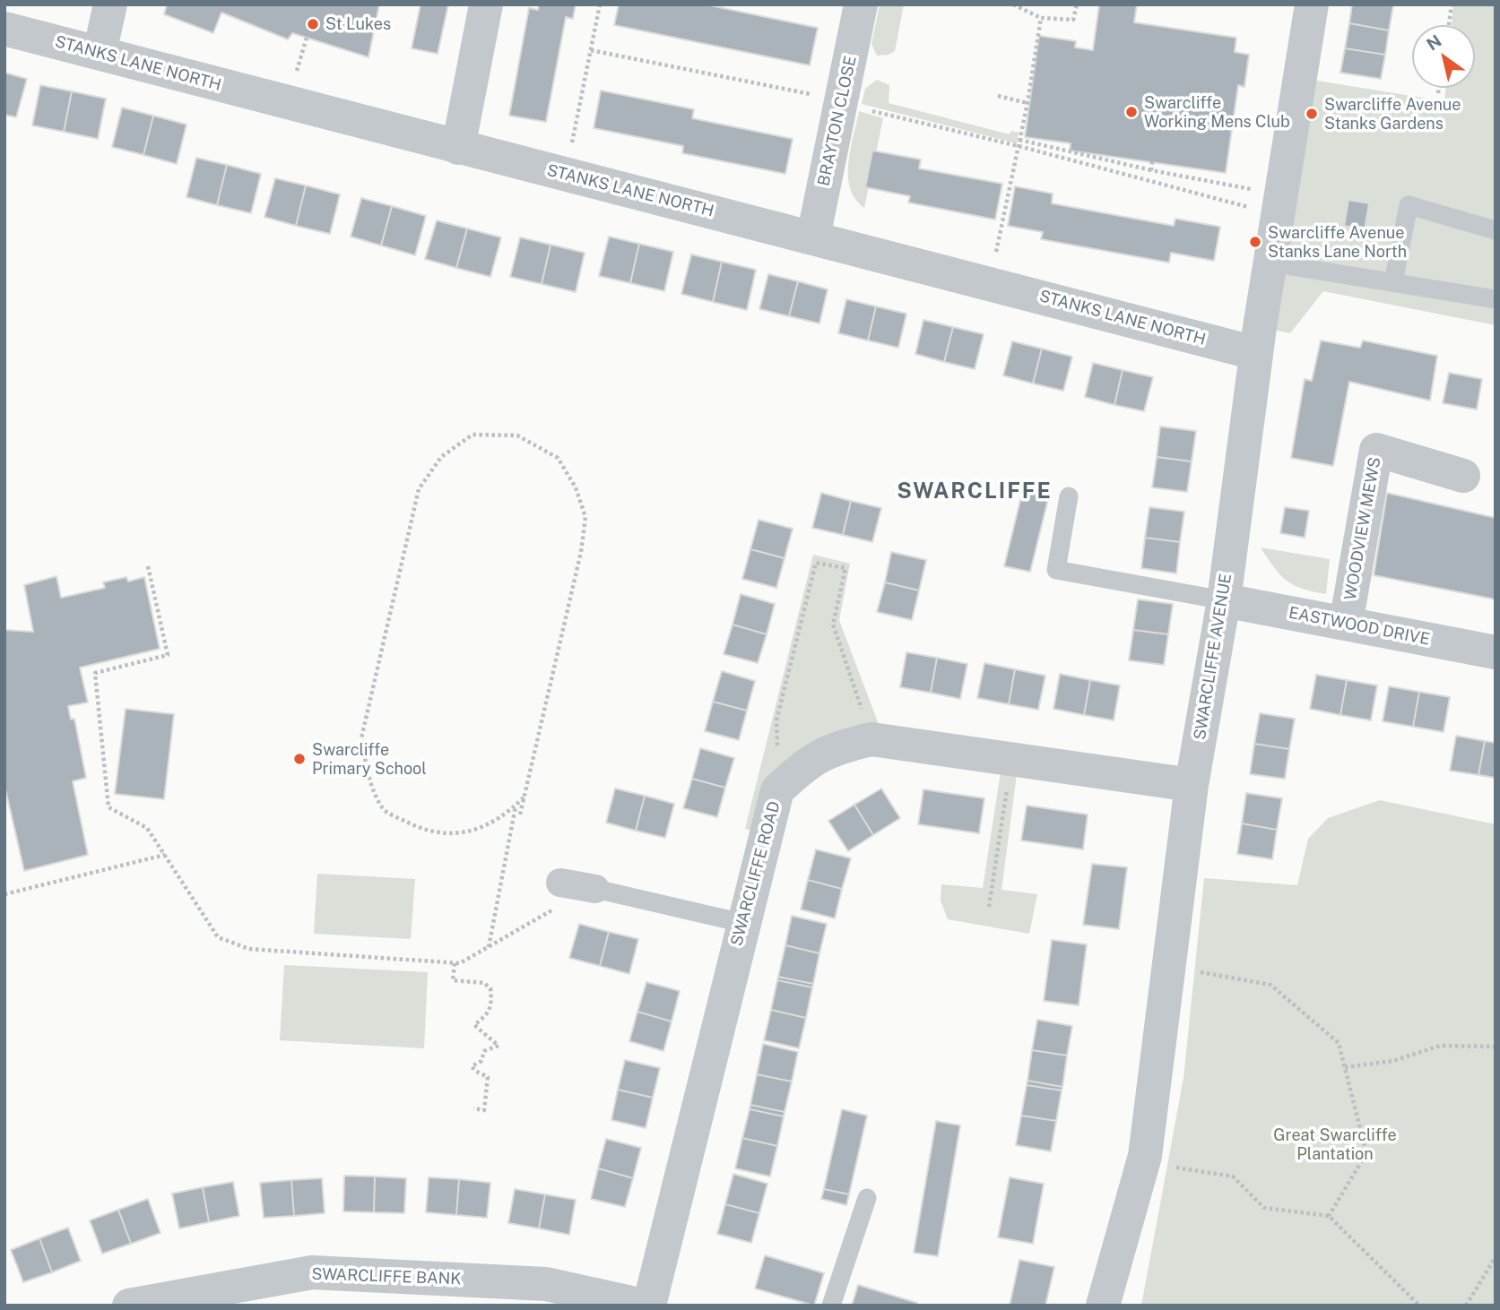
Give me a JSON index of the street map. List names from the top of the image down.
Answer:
{
  "streets": {
    "street": [
      "STANKS LANE NORTH",
      "BRAYTON CLOSE",
      "WOODVIEW MEWS",
      "EASTWOOD DRIVE",
      "SWARCLIFFE AVENUE",
      "SWARCLIFFE ROAD",
      "SWARCLIFFE BANK"
    ]
  },
  "crossings": [
    ["STANKS LANE NORTH", "BRAYTON CLOSE"],
    ["STANKS LANE NORTH", "SWARCLIFFE AVENUE"],
    ["WOODVIEW MEWS", "EASTWOOD DRIVE"],
    ["EASTWOOD DRIVE", "SWARCLIFFE AVENUE"],
    ["SWARCLIFFE AVENUE", "SWARCLIFFE ROAD"]
  ],
  "districts": ["SWARCLIFFE"],
  "parks": ["Great Swarcliffe Plantation"],
  "places": [
    "St Lukes",
    "Swarcliffe Working Mens Club",
    "Swarcliffe Avenue Stanks Gardens",
    "Swarcliffe Avenue Stanks Lane North",
    "Swarcliffe Primary School"
  ],
  "north": "top left"
}
